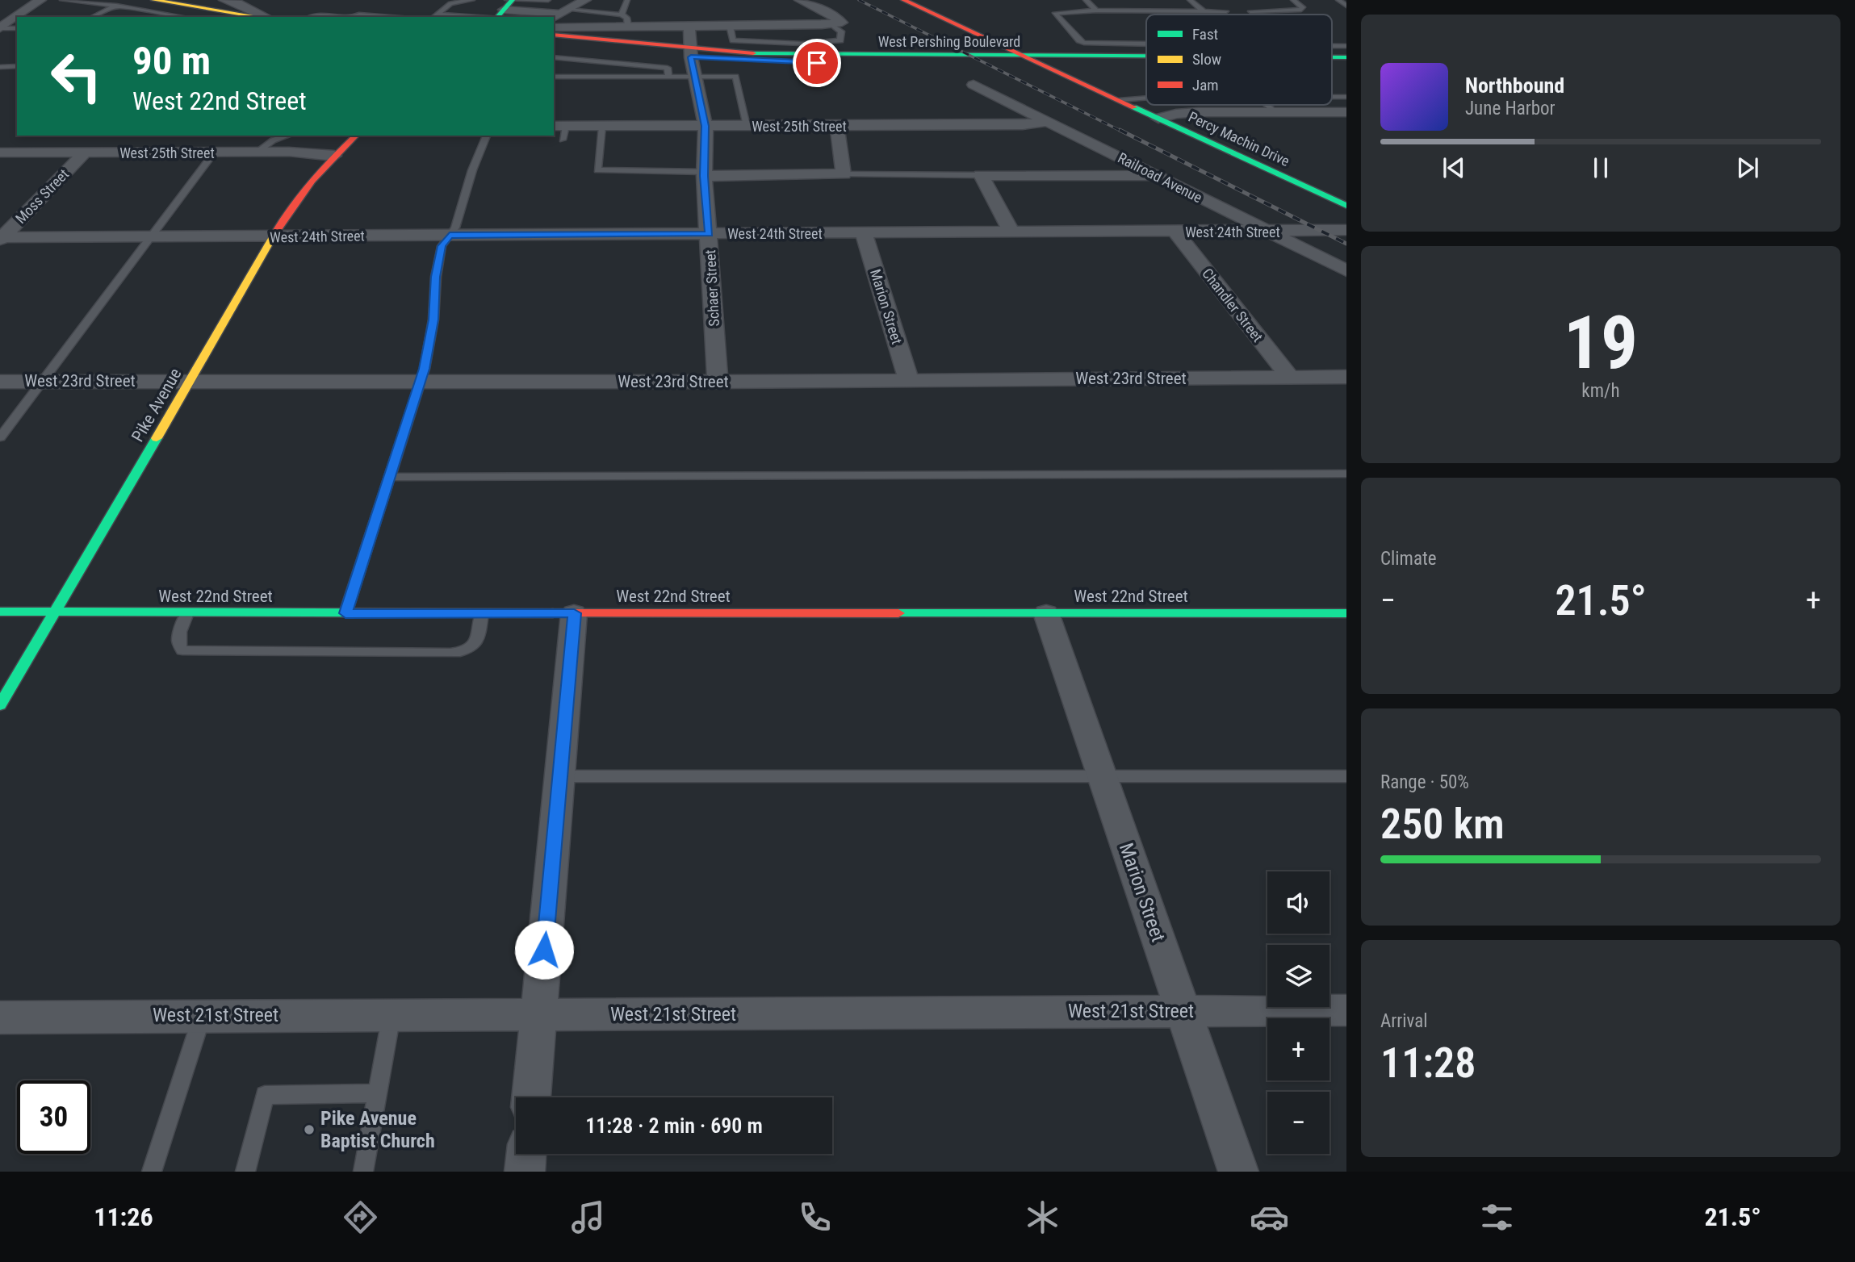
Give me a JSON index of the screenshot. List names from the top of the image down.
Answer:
{
  "streets": {
    "main road": [
      "West Pershing Boulevard",
      "Percy Machin Drive",
      "Pike Avenue",
      "West 22nd Street"
    ],
    "street": [
      "West 25th Street",
      "Railroad Avenue",
      "Moss Street",
      "West 24th Street",
      "Schaer Street",
      "Chandler Street",
      "Marion Street",
      "West 23rd Street",
      "West 21st Street"
    ]
  },
  "crossings": [
    ["West Pershing Boulevard", "Percy Machin Drive"],
    ["West Pershing Boulevard", "Schaer Street"],
    ["West 25th Street", "Railroad Avenue"],
    ["West 25th Street", "Moss Street"],
    ["West 25th Street", "Schaer Street"],
    ["West 25th Street", "Pike Avenue"],
    ["Railroad Avenue", "West 24th Street"],
    ["Moss Street", "West 24th Street"],
    ["West 24th Street", "Schaer Street"],
    ["West 24th Street", "Chandler Street"],
    ["West 24th Street", "Marion Street"],
    ["West 24th Street", "Pike Avenue"],
    ["Schaer Street", "West 23rd Street"],
    ["Chandler Street", "West 23rd Street"],
    ["Marion Street", "West 23rd Street"],
    ["Marion Street", "West 22nd Street"],
    ["Marion Street", "West 21st Street"],
    ["West 23rd Street", "Pike Avenue"],
    ["Pike Avenue", "West 22nd Street"]
  ],
  "places": ["Pike Avenue Baptist Church"],
  "legend": ["Fast", "Slow", "Jam"],
  "page": {
    "turn": ["90 m", "West 22nd Street"],
    "song": ["Northbound", "June Harbor"],
    "tile": [
      ["19", "km/h"],
      "Climate",
      ["Range · 50%", "250 km"],
      ["Arrival", "11:28"]
    ],
    "heat": ["−", "21.5°", "+"],
    "map_buttons": ["+", "−"],
    "limit": "30",
    "trip": "11:28 · 2 min · 690 m",
    "tabs": ["11:26", "21.5°"]
  }
}
